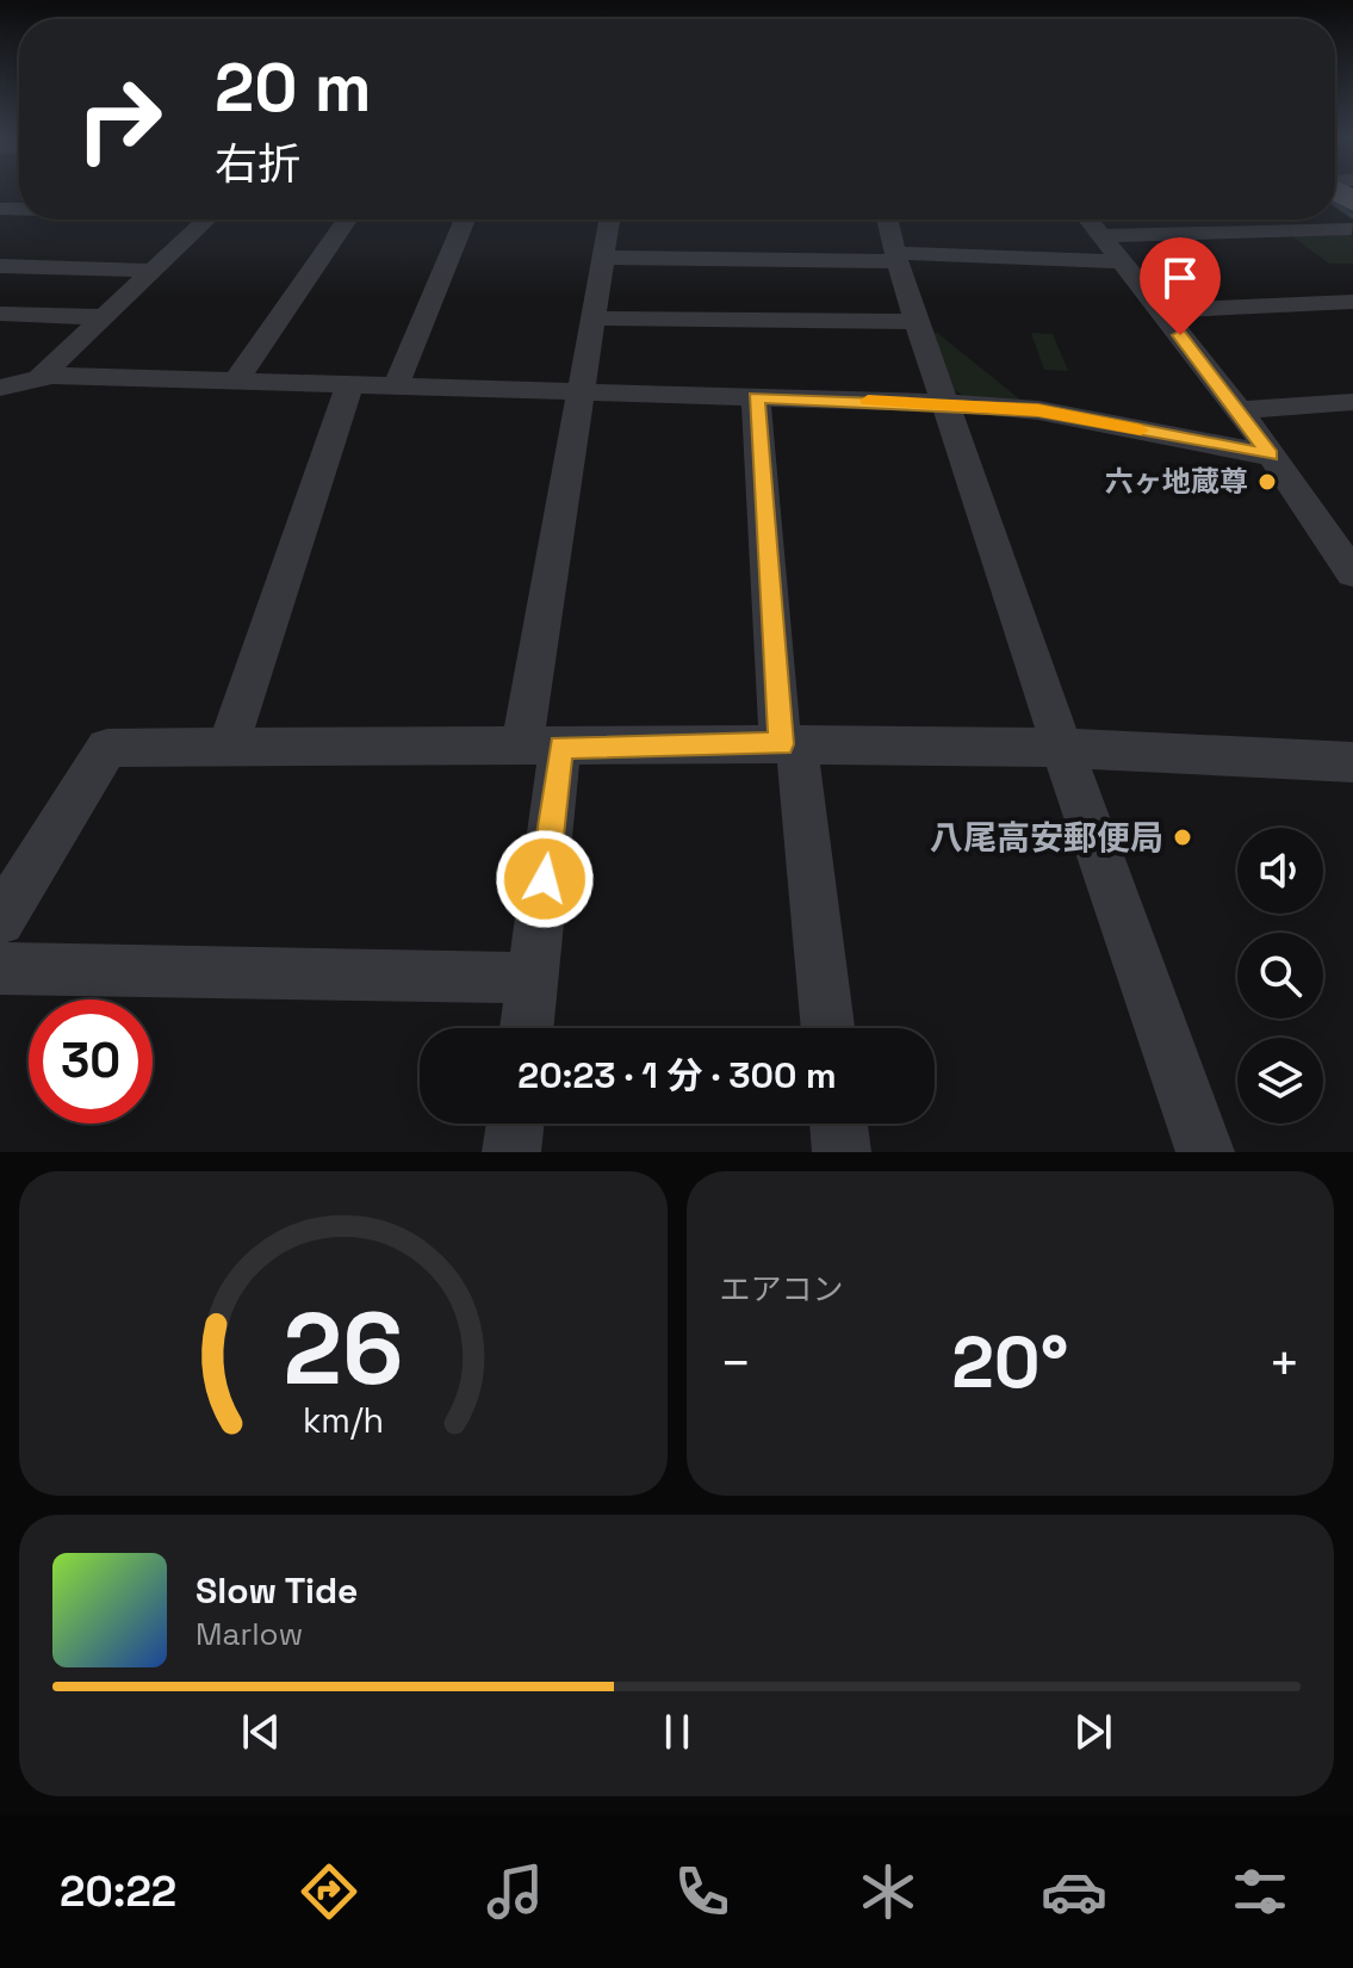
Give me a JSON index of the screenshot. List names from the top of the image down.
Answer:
{
  "places": ["六ヶ地蔵尊", "八尾高安郵便局"],
  "page": {
    "turn": ["20 m", "右折"],
    "limit": "30",
    "trip": "20:23 · 1 分 · 300 m",
    "tile": "エアコン",
    "heat": ["−", "20°", "+"],
    "song": ["Slow Tide", "Marlow"],
    "tabs": "20:22",
    "gauge": ["26", "km/h"]
  }
}
